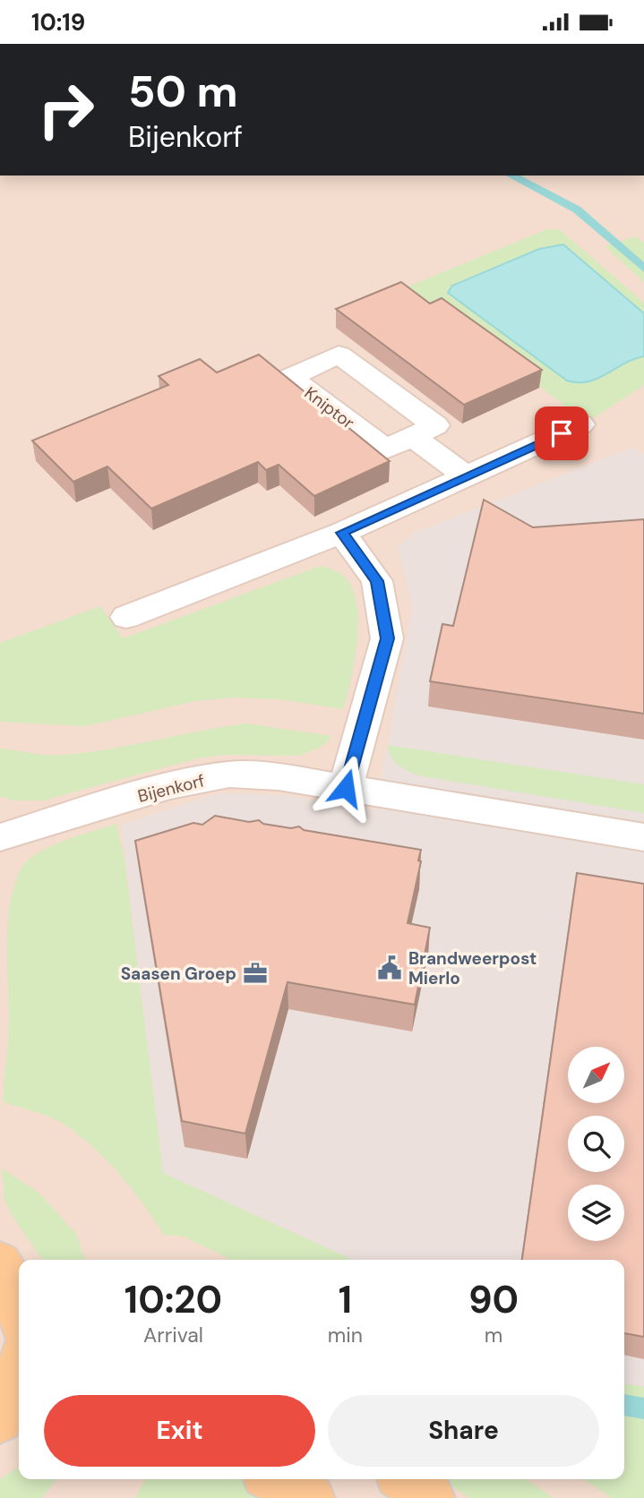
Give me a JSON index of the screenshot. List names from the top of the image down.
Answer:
{
  "streets": {
    "street": ["Kniptor", "Bijenkorf"]
  },
  "places": {
    "public building": ["Brandweerpost Mierlo"],
    "office": ["Saasen Groep"]
  },
  "north": "top right",
  "page": {
    "status": "10:19",
    "turn": ["50 m", "Bijenkorf"],
    "eta": [
      "10:20",
      "Arrival",
      "1",
      "min",
      "90",
      "m"
    ],
    "buttons": ["Exit", "Share"]
  }
}
